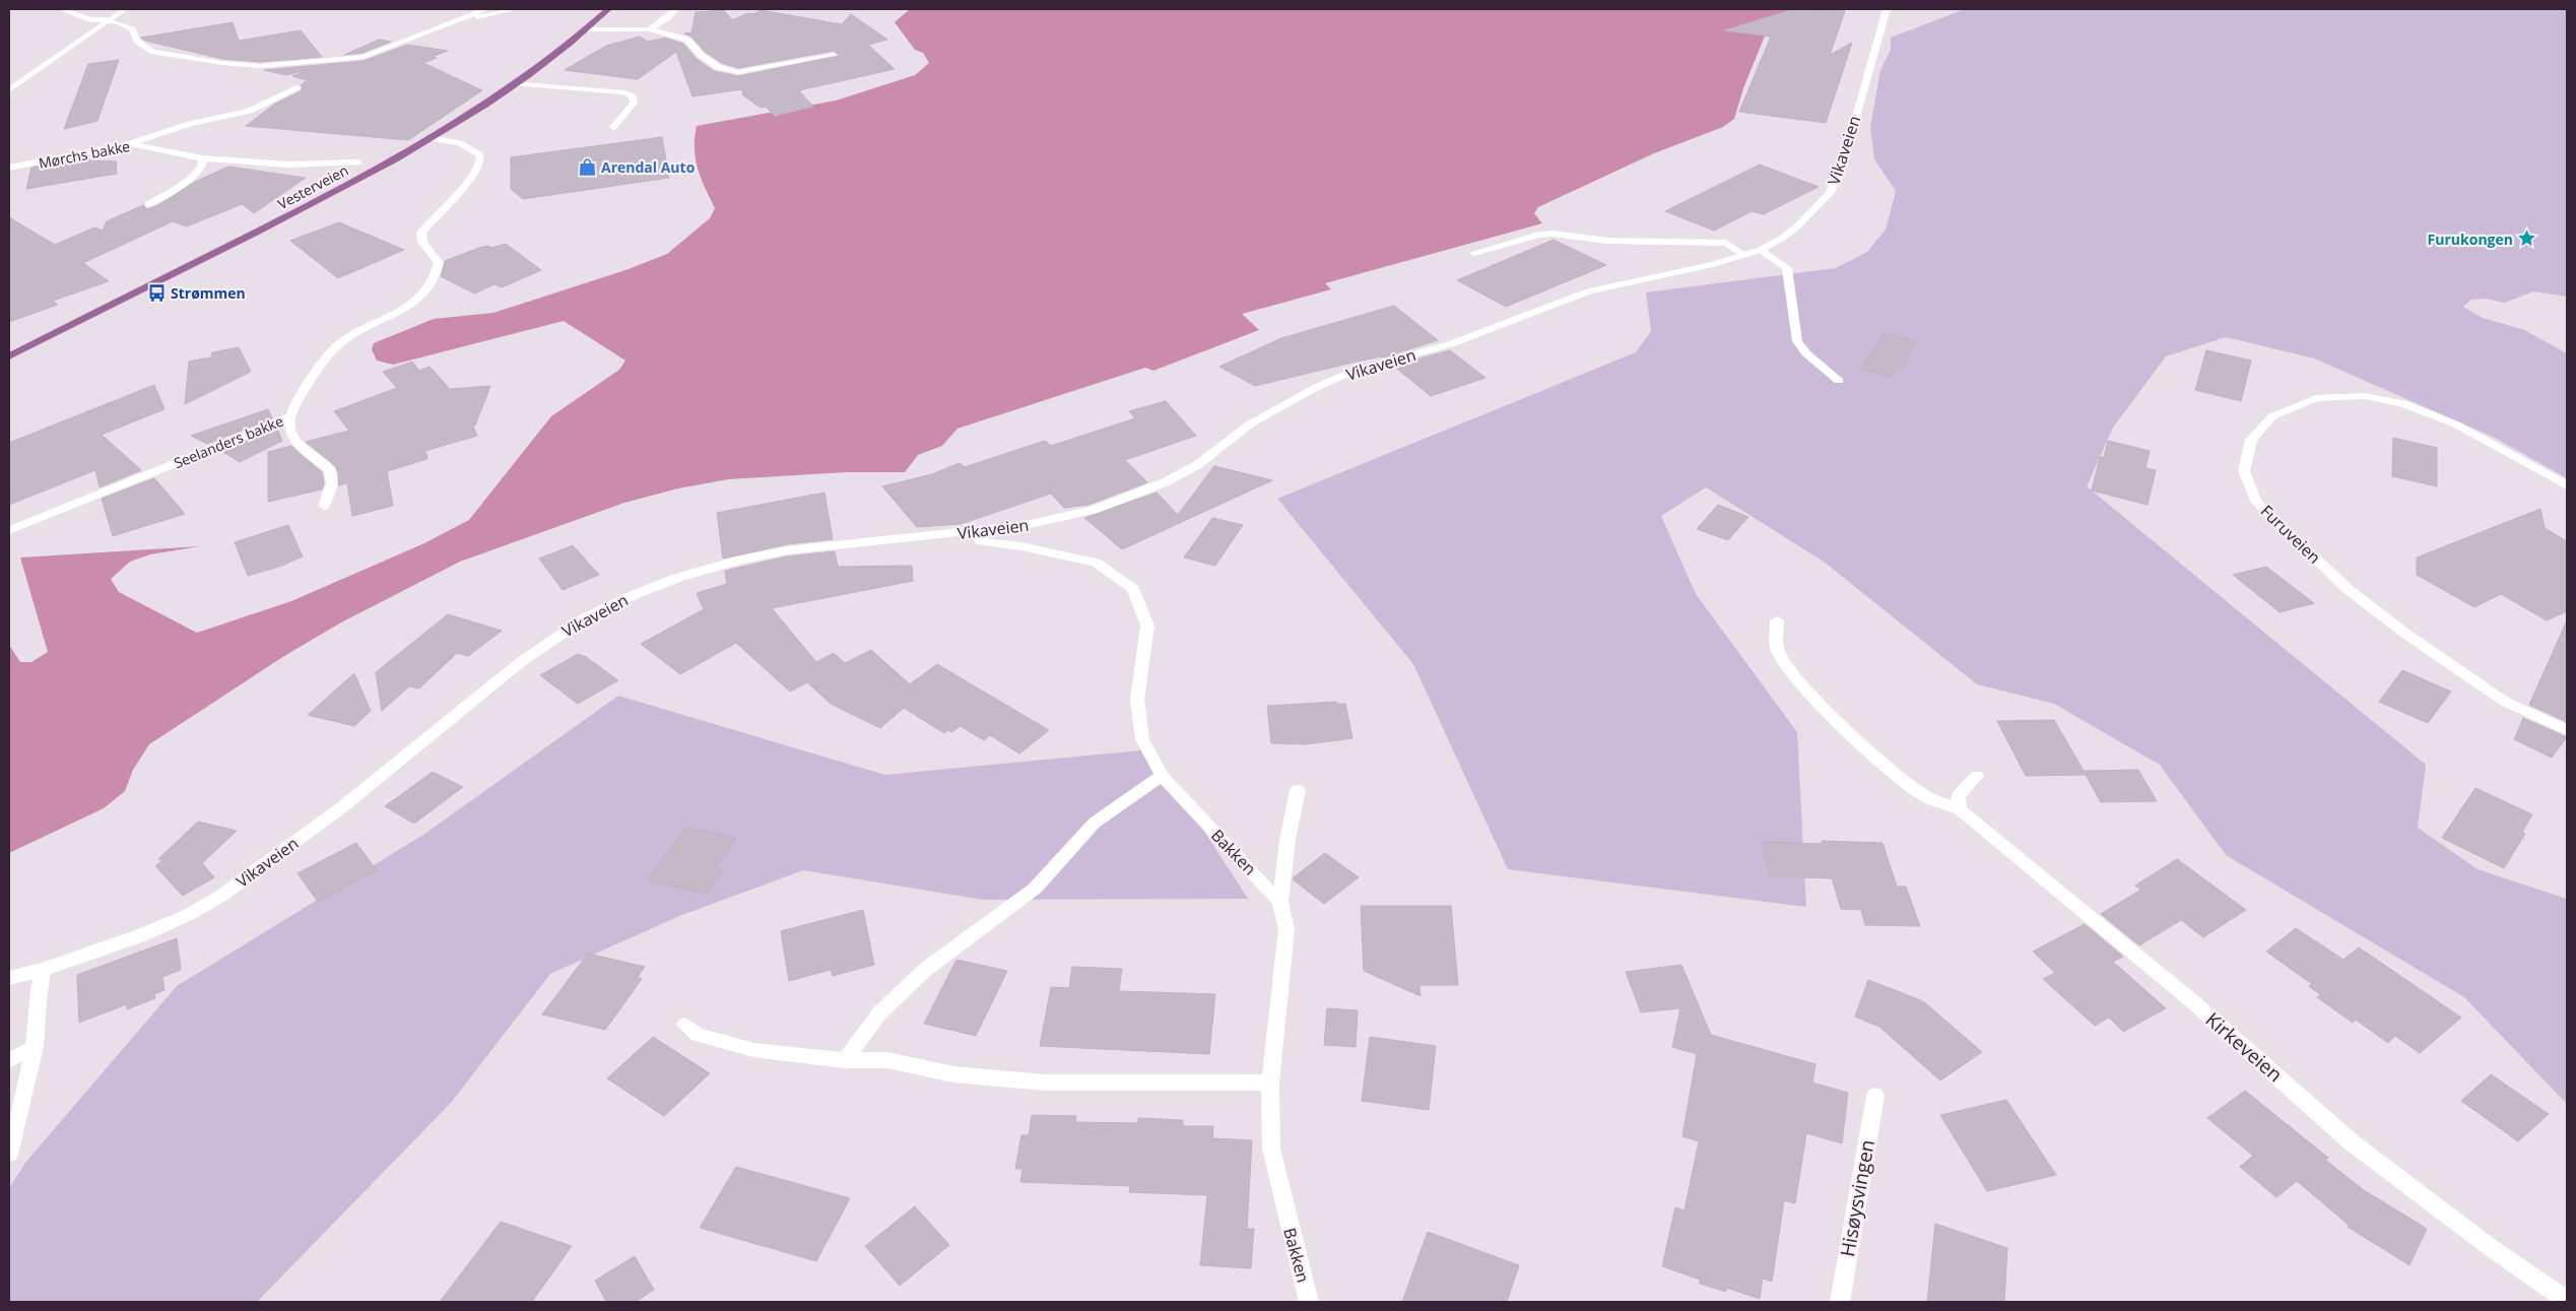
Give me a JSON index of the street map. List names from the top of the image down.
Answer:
{
  "streets": {
    "main road": ["Vesterveien"],
    "street": [
      "Vikaveien",
      "Mørchs bakke",
      "Seelanders bakke",
      "Furuveien",
      "Bakken",
      "Kirkeveien",
      "Hisøysvingen"
    ]
  },
  "crossings": [
    ["Vikaveien", "Bakken"],
    ["Vesterveien", "Seelanders bakke"]
  ],
  "places": {
    "shop": ["Arendal Auto"],
    "place": ["Furukongen"],
    "bus stop": ["Strømmen"]
  }
}
